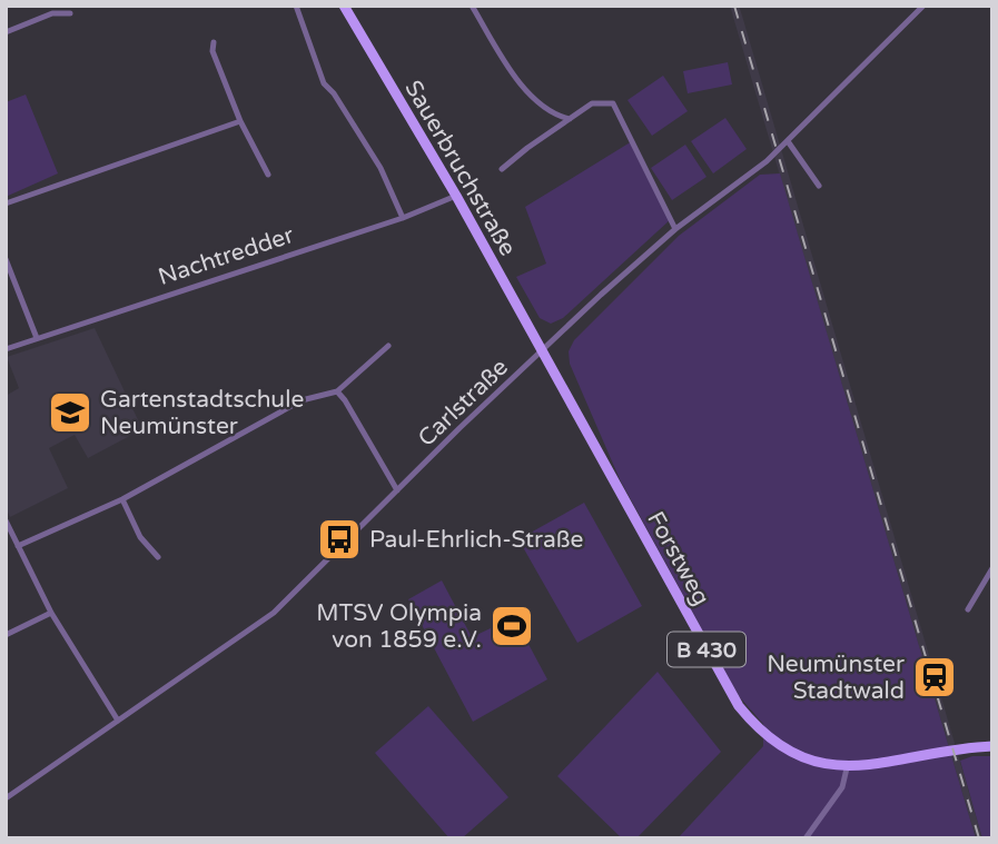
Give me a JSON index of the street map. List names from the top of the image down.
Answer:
{
  "streets": {
    "main road": ["Sauerbruchstraße", "Forstweg", "B 430"],
    "street": ["Nachtredder", "Carlstraße"]
  },
  "crossings": [
    ["Sauerbruchstraße", "Nachtredder"],
    ["Sauerbruchstraße", "Carlstraße"],
    ["Sauerbruchstraße", "Forstweg"],
    ["Carlstraße", "Forstweg"]
  ],
  "places": {
    "school or university": ["Gartenstadtschule Neumünster"],
    "bus stop": ["Paul-Ehrlich-Straße"],
    "sports": ["MTSV Olympia von 1859 e.V."],
    "station": ["Neumünster Stadtwald"]
  }
}
